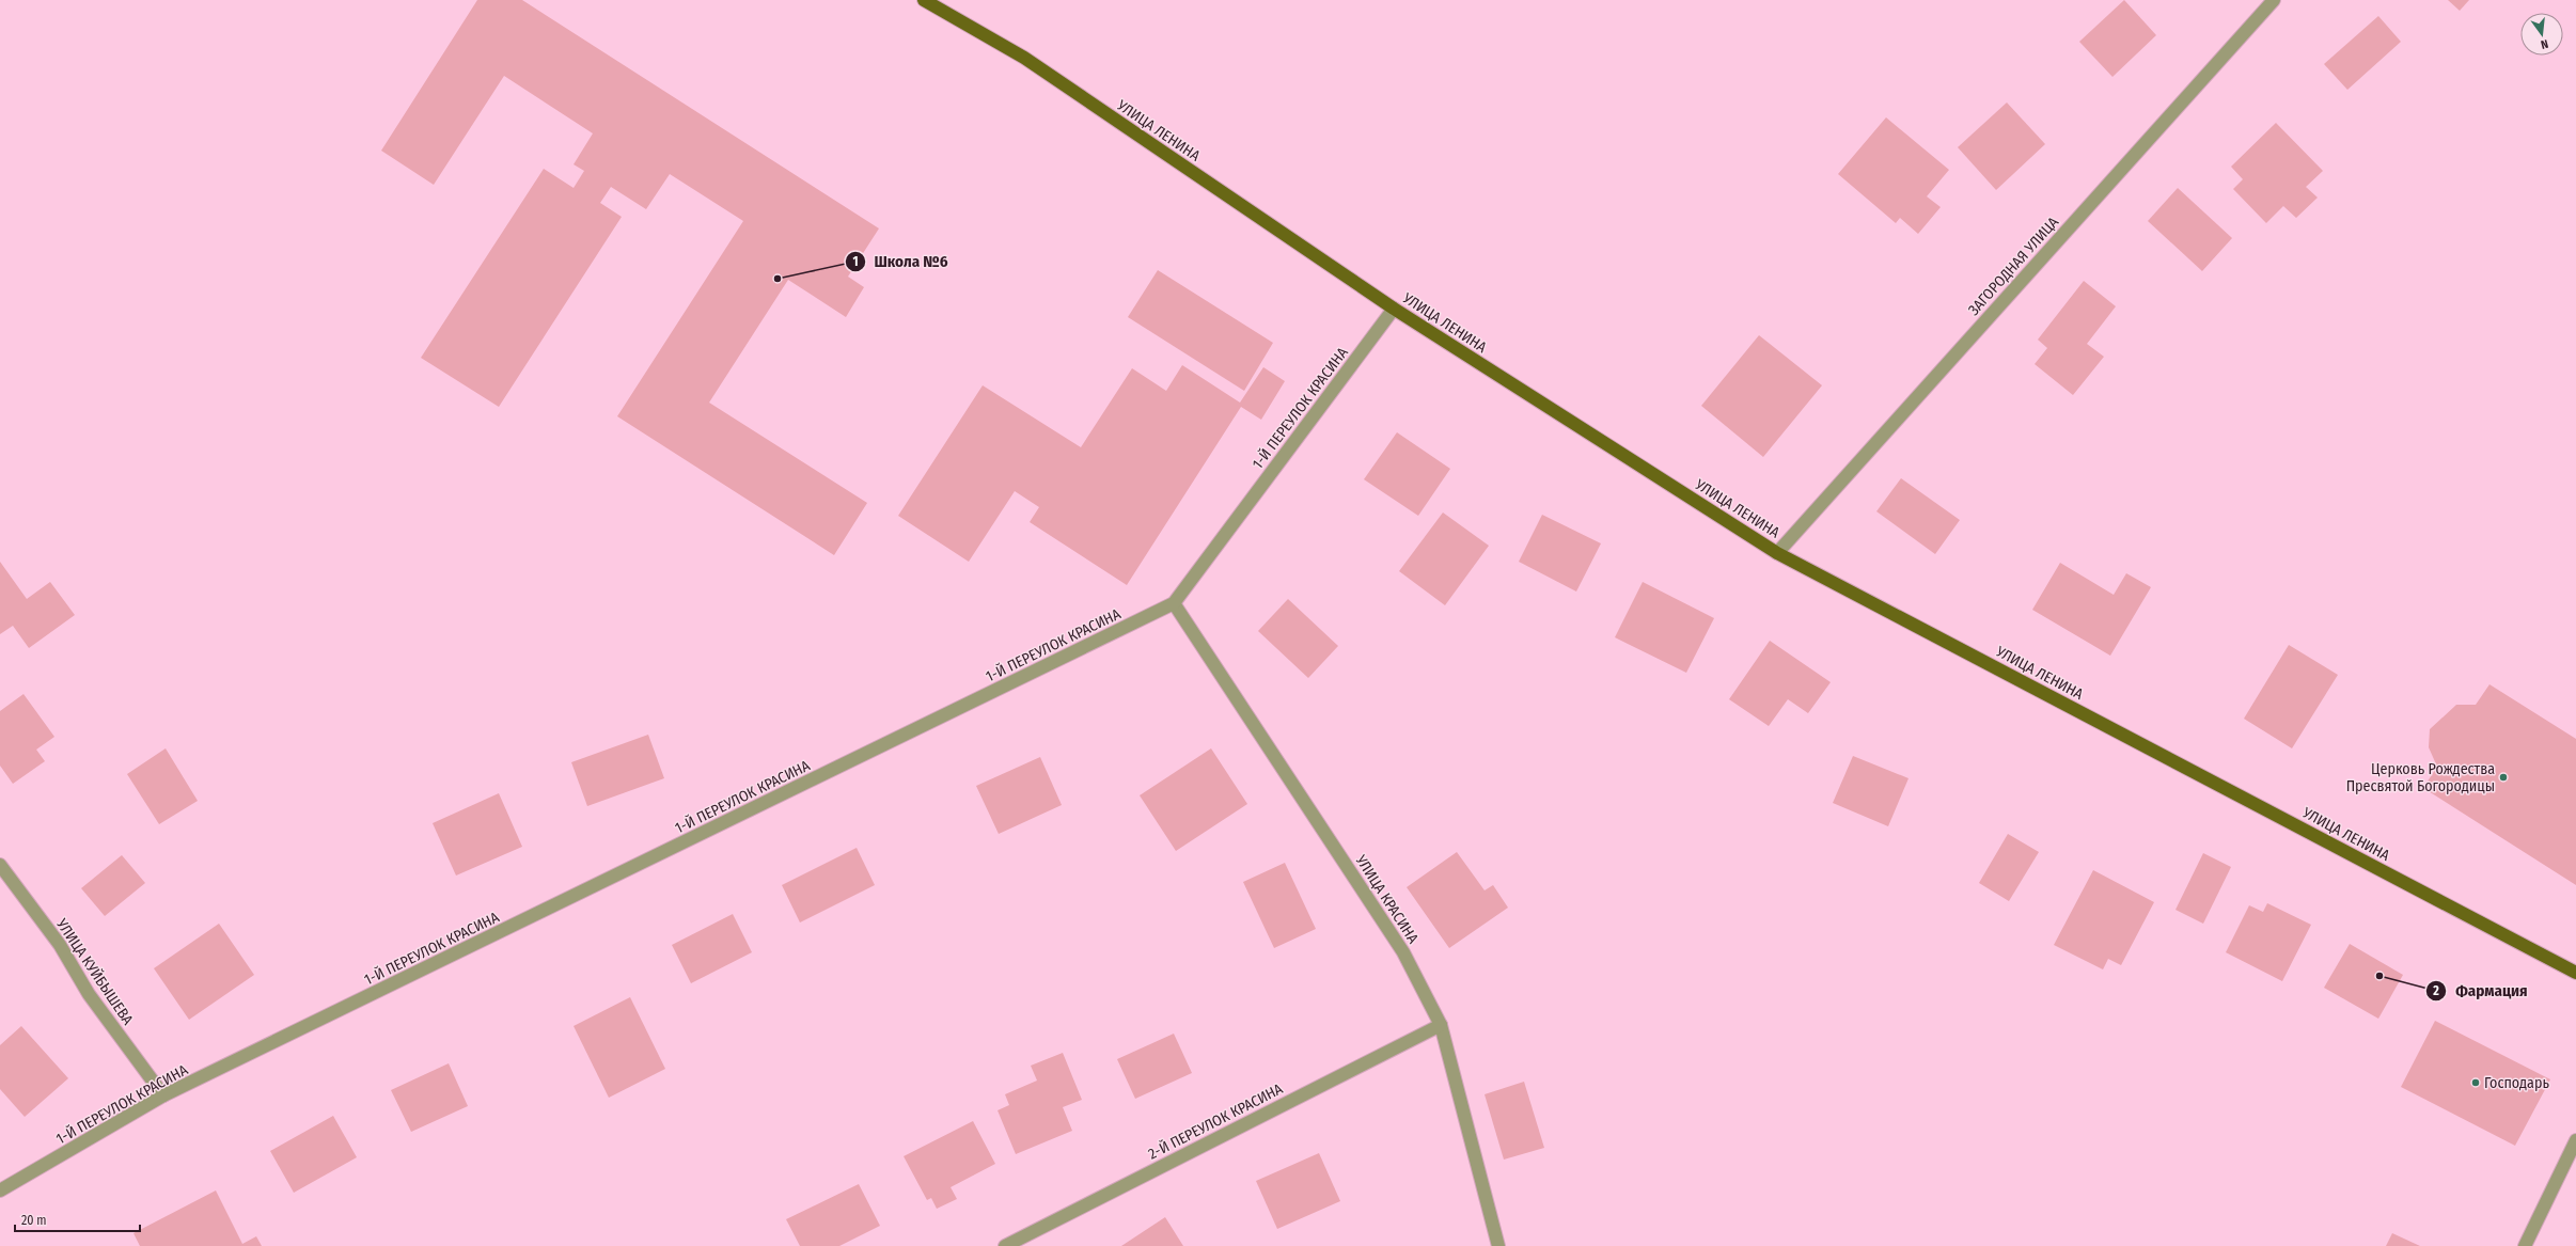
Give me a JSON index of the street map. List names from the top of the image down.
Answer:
{
  "streets": {
    "main road": ["УЛИЦА ЛЕНИНА"],
    "street": [
      "ЗАГОРОДНАЯ УЛИЦА",
      "1-Й ПЕРЕУЛОК КРАСИНА",
      "УЛИЦА КРАСИНА",
      "УЛИЦА КУЙБЫШЕВА",
      "2-Й ПЕРЕУЛОК КРАСИНА"
    ]
  },
  "crossings": [
    ["УЛИЦА ЛЕНИНА", "ЗАГОРОДНАЯ УЛИЦА"],
    ["УЛИЦА ЛЕНИНА", "1-Й ПЕРЕУЛОК КРАСИНА"],
    ["1-Й ПЕРЕУЛОК КРАСИНА", "УЛИЦА КРАСИНА"],
    ["1-Й ПЕРЕУЛОК КРАСИНА", "УЛИЦА КУЙБЫШЕВА"],
    ["УЛИЦА КРАСИНА", "2-Й ПЕРЕУЛОК КРАСИНА"]
  ],
  "places": [
    "Школа №6",
    "Церковь Рождества Пресвятой Богородицы",
    "Фармация",
    "Господарь"
  ],
  "scale_bar": "20 m",
  "north": "bottom"
}
